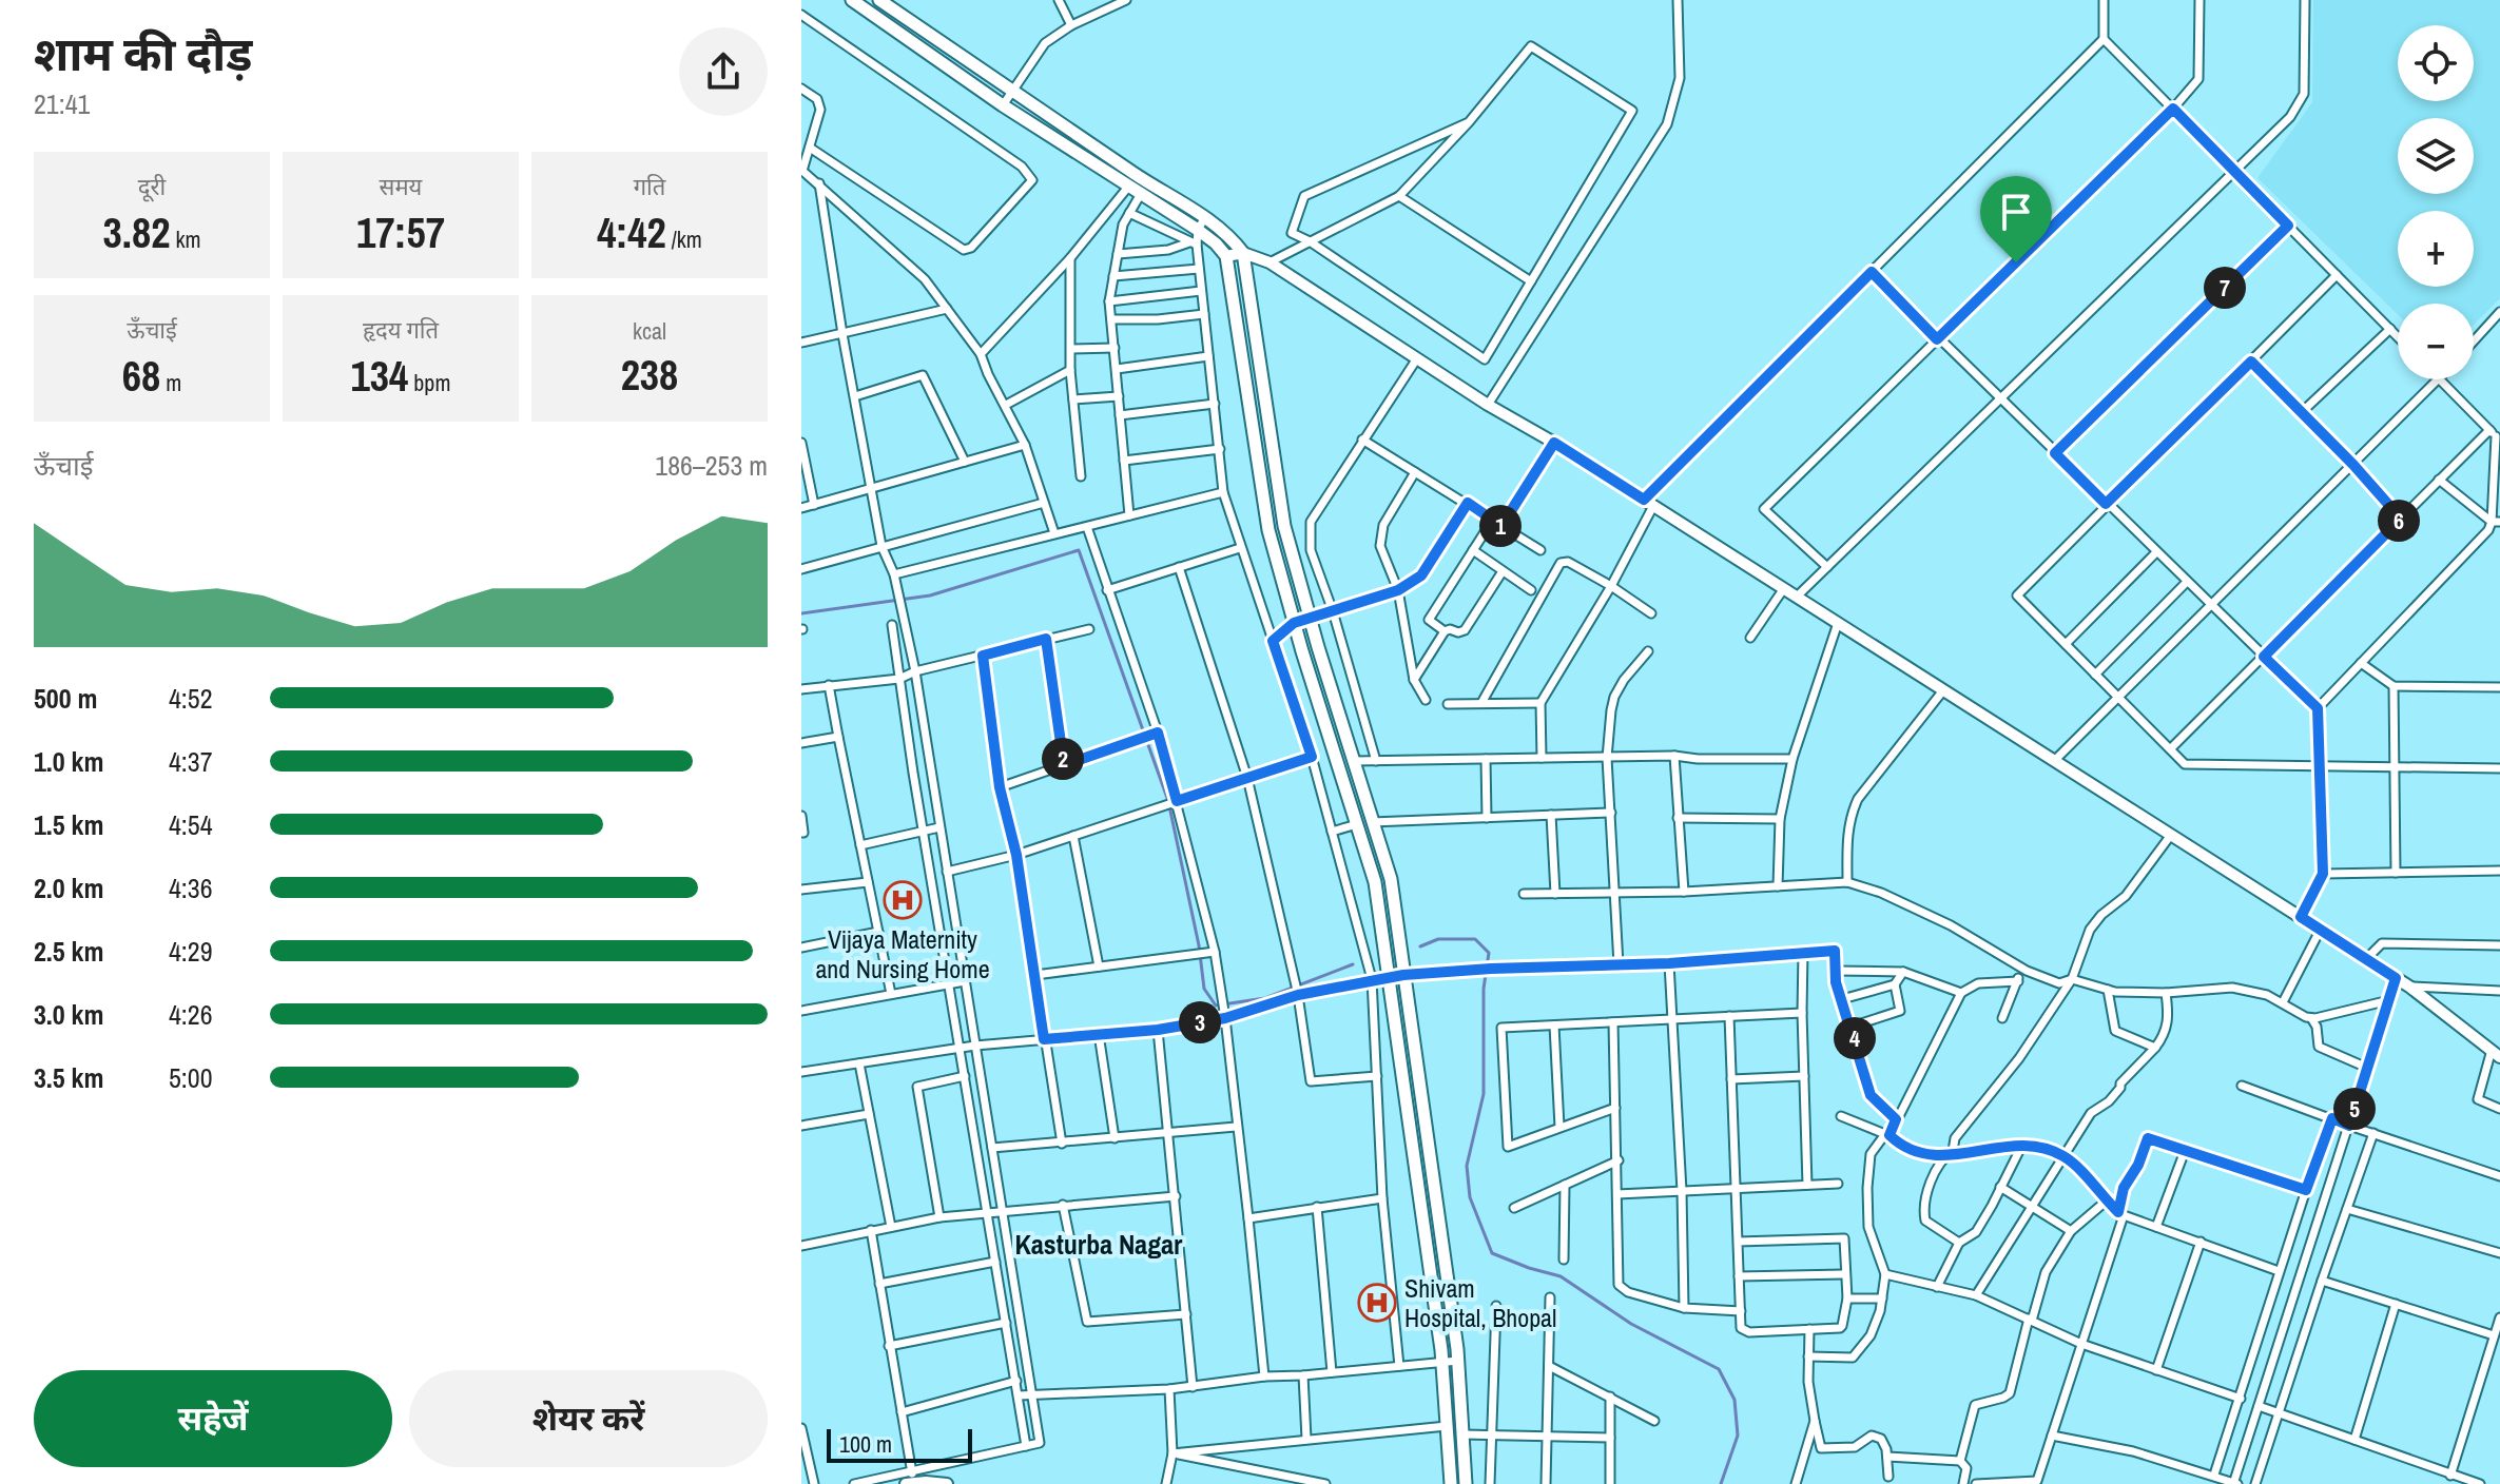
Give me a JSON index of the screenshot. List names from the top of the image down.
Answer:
{
  "districts": ["Kasturba Nagar"],
  "places": {
    "hospital": ["Vijaya Maternity and Nursing Home", "Shivam Hospital, Bhopal"]
  },
  "scale_bar": "100 m",
  "page": {
    "heading": ["शाम की दौड़", "21:41"],
    "map_buttons": ["+", "−"],
    "stats": [
      ["दूरी", "3.82 km"],
      ["समय", "17:57"],
      ["गति", "4:42 /km"],
      ["ऊँचाई", "68 m"],
      ["हृदय गति", "134 bpm"],
      ["kcal", "238"]
    ],
    "pins": [
      "7",
      "6",
      "1",
      "2",
      "3",
      "4",
      "5"
    ],
    "chart": ["ऊँचाई", "186–253 m"],
    "list": [
      {
        "name": "500 m",
        "note": "4:52"
      },
      {
        "name": "1.0 km",
        "note": "4:37"
      },
      {
        "name": "1.5 km",
        "note": "4:54"
      },
      {
        "name": "2.0 km",
        "note": "4:36"
      },
      {
        "name": "2.5 km",
        "note": "4:29"
      },
      {
        "name": "3.0 km",
        "note": "4:26"
      },
      {
        "name": "3.5 km",
        "note": "5:00"
      }
    ],
    "buttons": ["सहेजें", "शेयर करें"],
    "scale": "100 m"
  }
}
